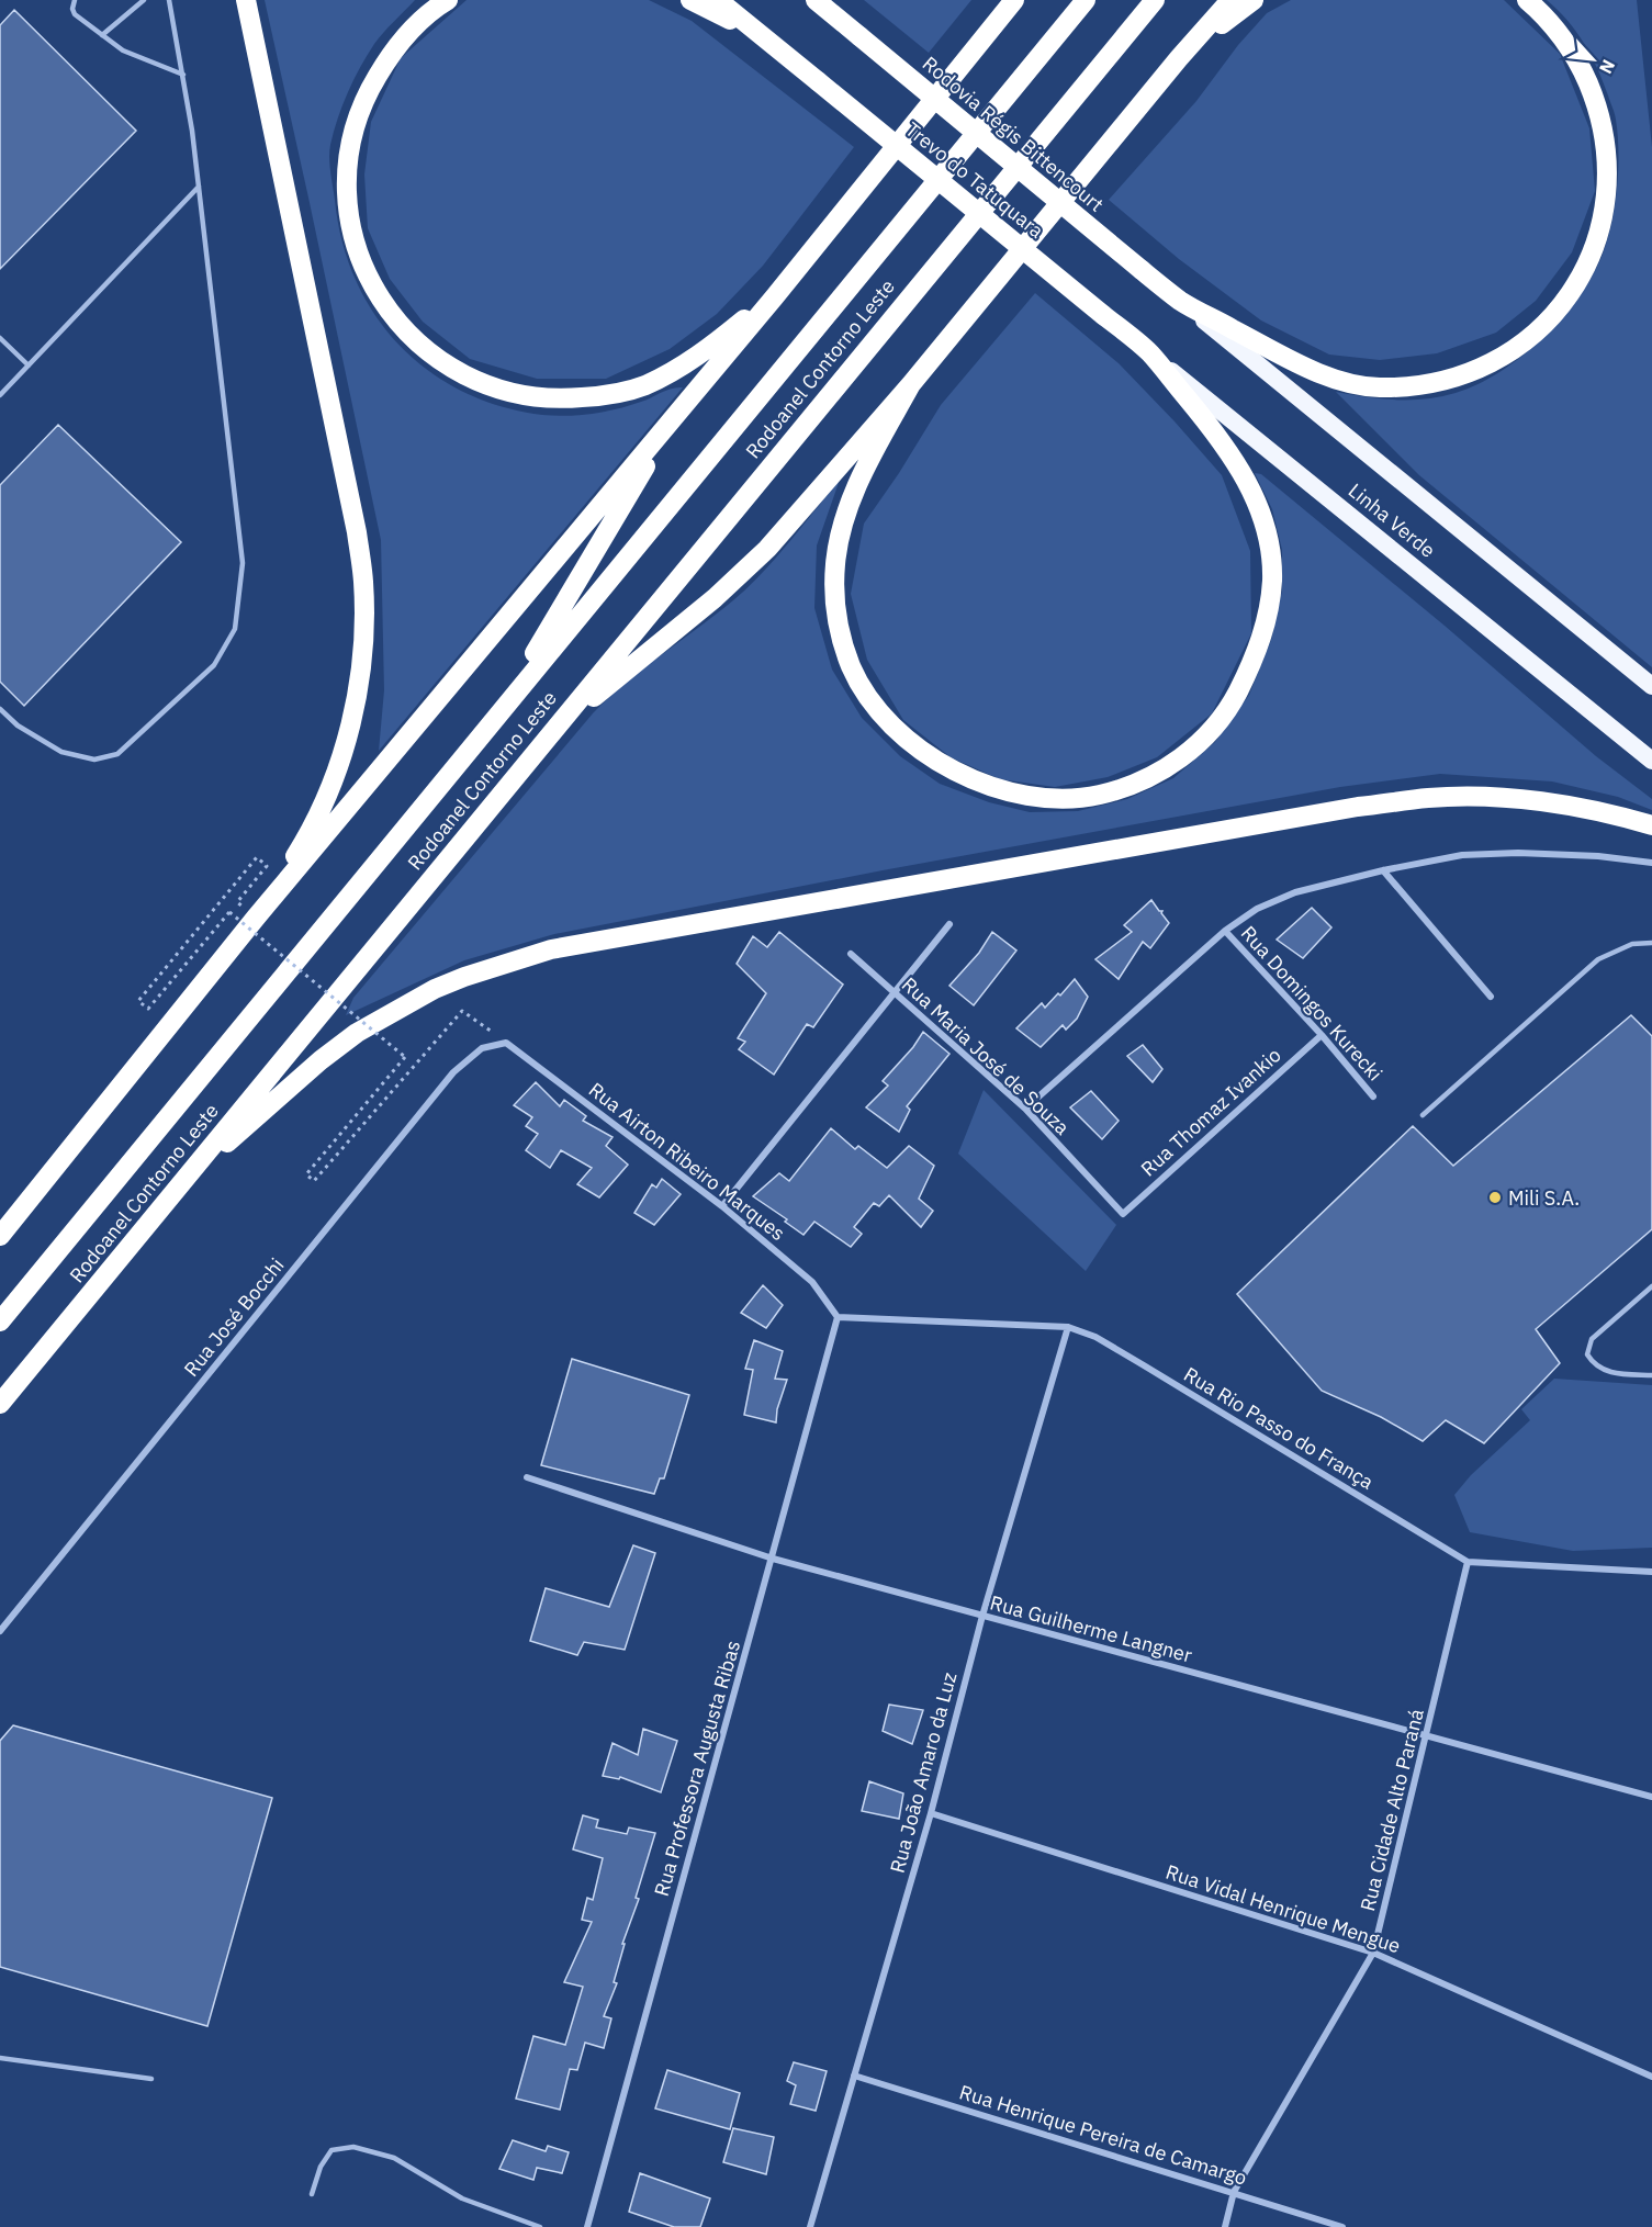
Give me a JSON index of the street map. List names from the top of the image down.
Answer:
{
  "streets": {
    "highway": [
      "Rodovia Régis Bittencourt",
      "Trevo do Tatuquara",
      "Rodoanel Contorno Leste",
      "Linha Verde"
    ],
    "street": [
      "Rua Domingos Kurecki",
      "Rua Maria José de Souza",
      "Rua Thomaz Ivankio",
      "Rua Airton Ribeiro Marques",
      "Rua José Bocchi",
      "Rua Rio Passo do França",
      "Rua Guilherme Langner",
      "Rua Professora Augusta Ribas",
      "Rua João Amaro da Luz",
      "Rua Cidade Alto Paraná",
      "Rua Vidal Henrique Mengue",
      "Rua Henrique Pereira de Camargo"
    ]
  },
  "crossings": [
    ["Rodovia Régis Bittencourt", "Linha Verde"],
    ["Trevo do Tatuquara", "Linha Verde"],
    ["Rua Domingos Kurecki", "Rua Thomaz Ivankio"],
    ["Rua Maria José de Souza", "Rua Thomaz Ivankio"],
    ["Rua Airton Ribeiro Marques", "Rua José Bocchi"],
    ["Rua Airton Ribeiro Marques", "Rua Rio Passo do França"],
    ["Rua Airton Ribeiro Marques", "Rua Professora Augusta Ribas"],
    ["Rua Rio Passo do França", "Rua Professora Augusta Ribas"],
    ["Rua Rio Passo do França", "Rua João Amaro da Luz"],
    ["Rua Rio Passo do França", "Rua Cidade Alto Paraná"],
    ["Rua Guilherme Langner", "Rua Professora Augusta Ribas"],
    ["Rua Guilherme Langner", "Rua João Amaro da Luz"],
    ["Rua Guilherme Langner", "Rua Cidade Alto Paraná"],
    ["Rua João Amaro da Luz", "Rua Vidal Henrique Mengue"],
    ["Rua João Amaro da Luz", "Rua Henrique Pereira de Camargo"],
    ["Rua Cidade Alto Paraná", "Rua Vidal Henrique Mengue"],
    ["Rua Cidade Alto Paraná", "Rua Henrique Pereira de Camargo"]
  ],
  "places": ["Mili S.A."],
  "north": "bottom right"
}
